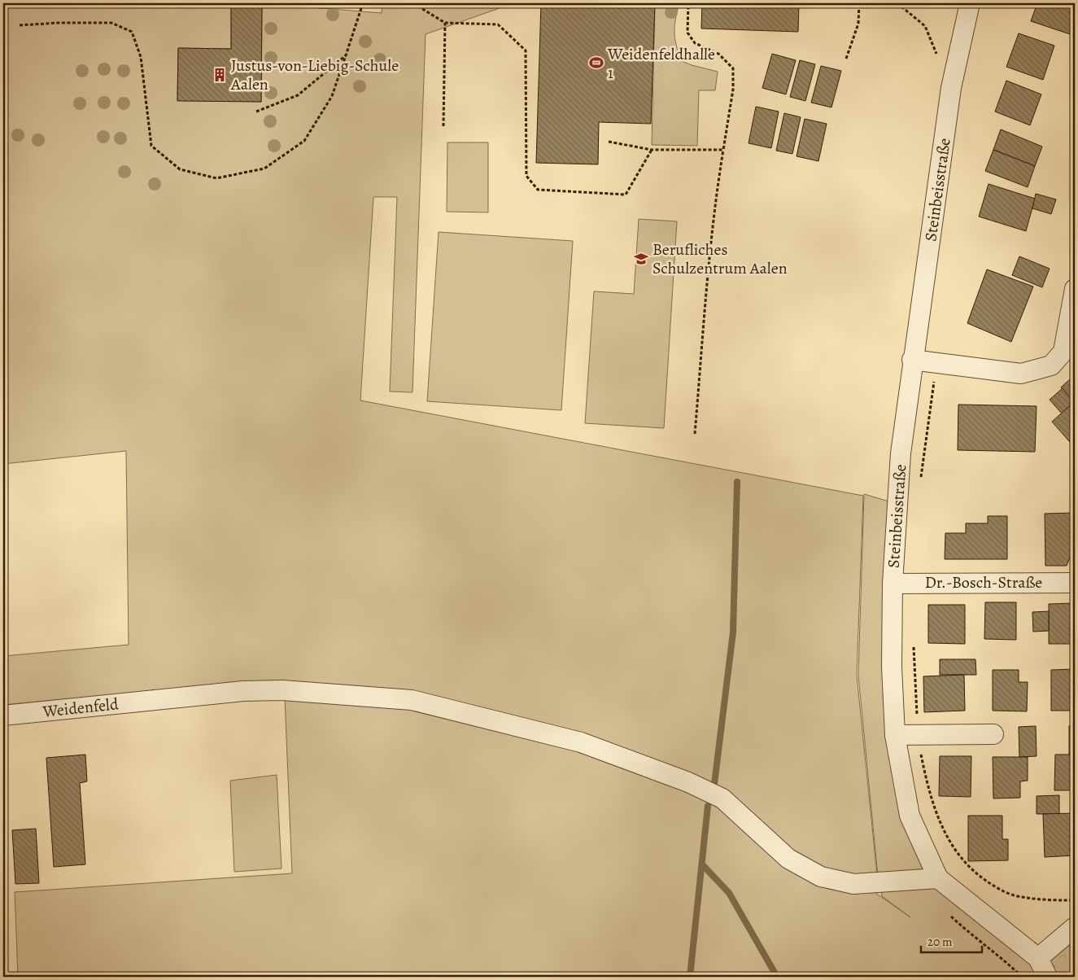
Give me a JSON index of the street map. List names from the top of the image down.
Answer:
{
  "streets": {
    "street": ["Steinbeisstraße", "Dr.-Bosch-Straße", "Weidenfeld"]
  },
  "crossings": [
    ["Steinbeisstraße", "Dr.-Bosch-Straße"],
    ["Steinbeisstraße", "Weidenfeld"]
  ],
  "places": {
    "sports": ["Weidenfeldhalle 1"],
    "building": ["Justus-von-Liebig-Schule Aalen"],
    "school or university": ["Berufliches Schulzentrum Aalen"]
  },
  "scale_bar": "20 m"
}
